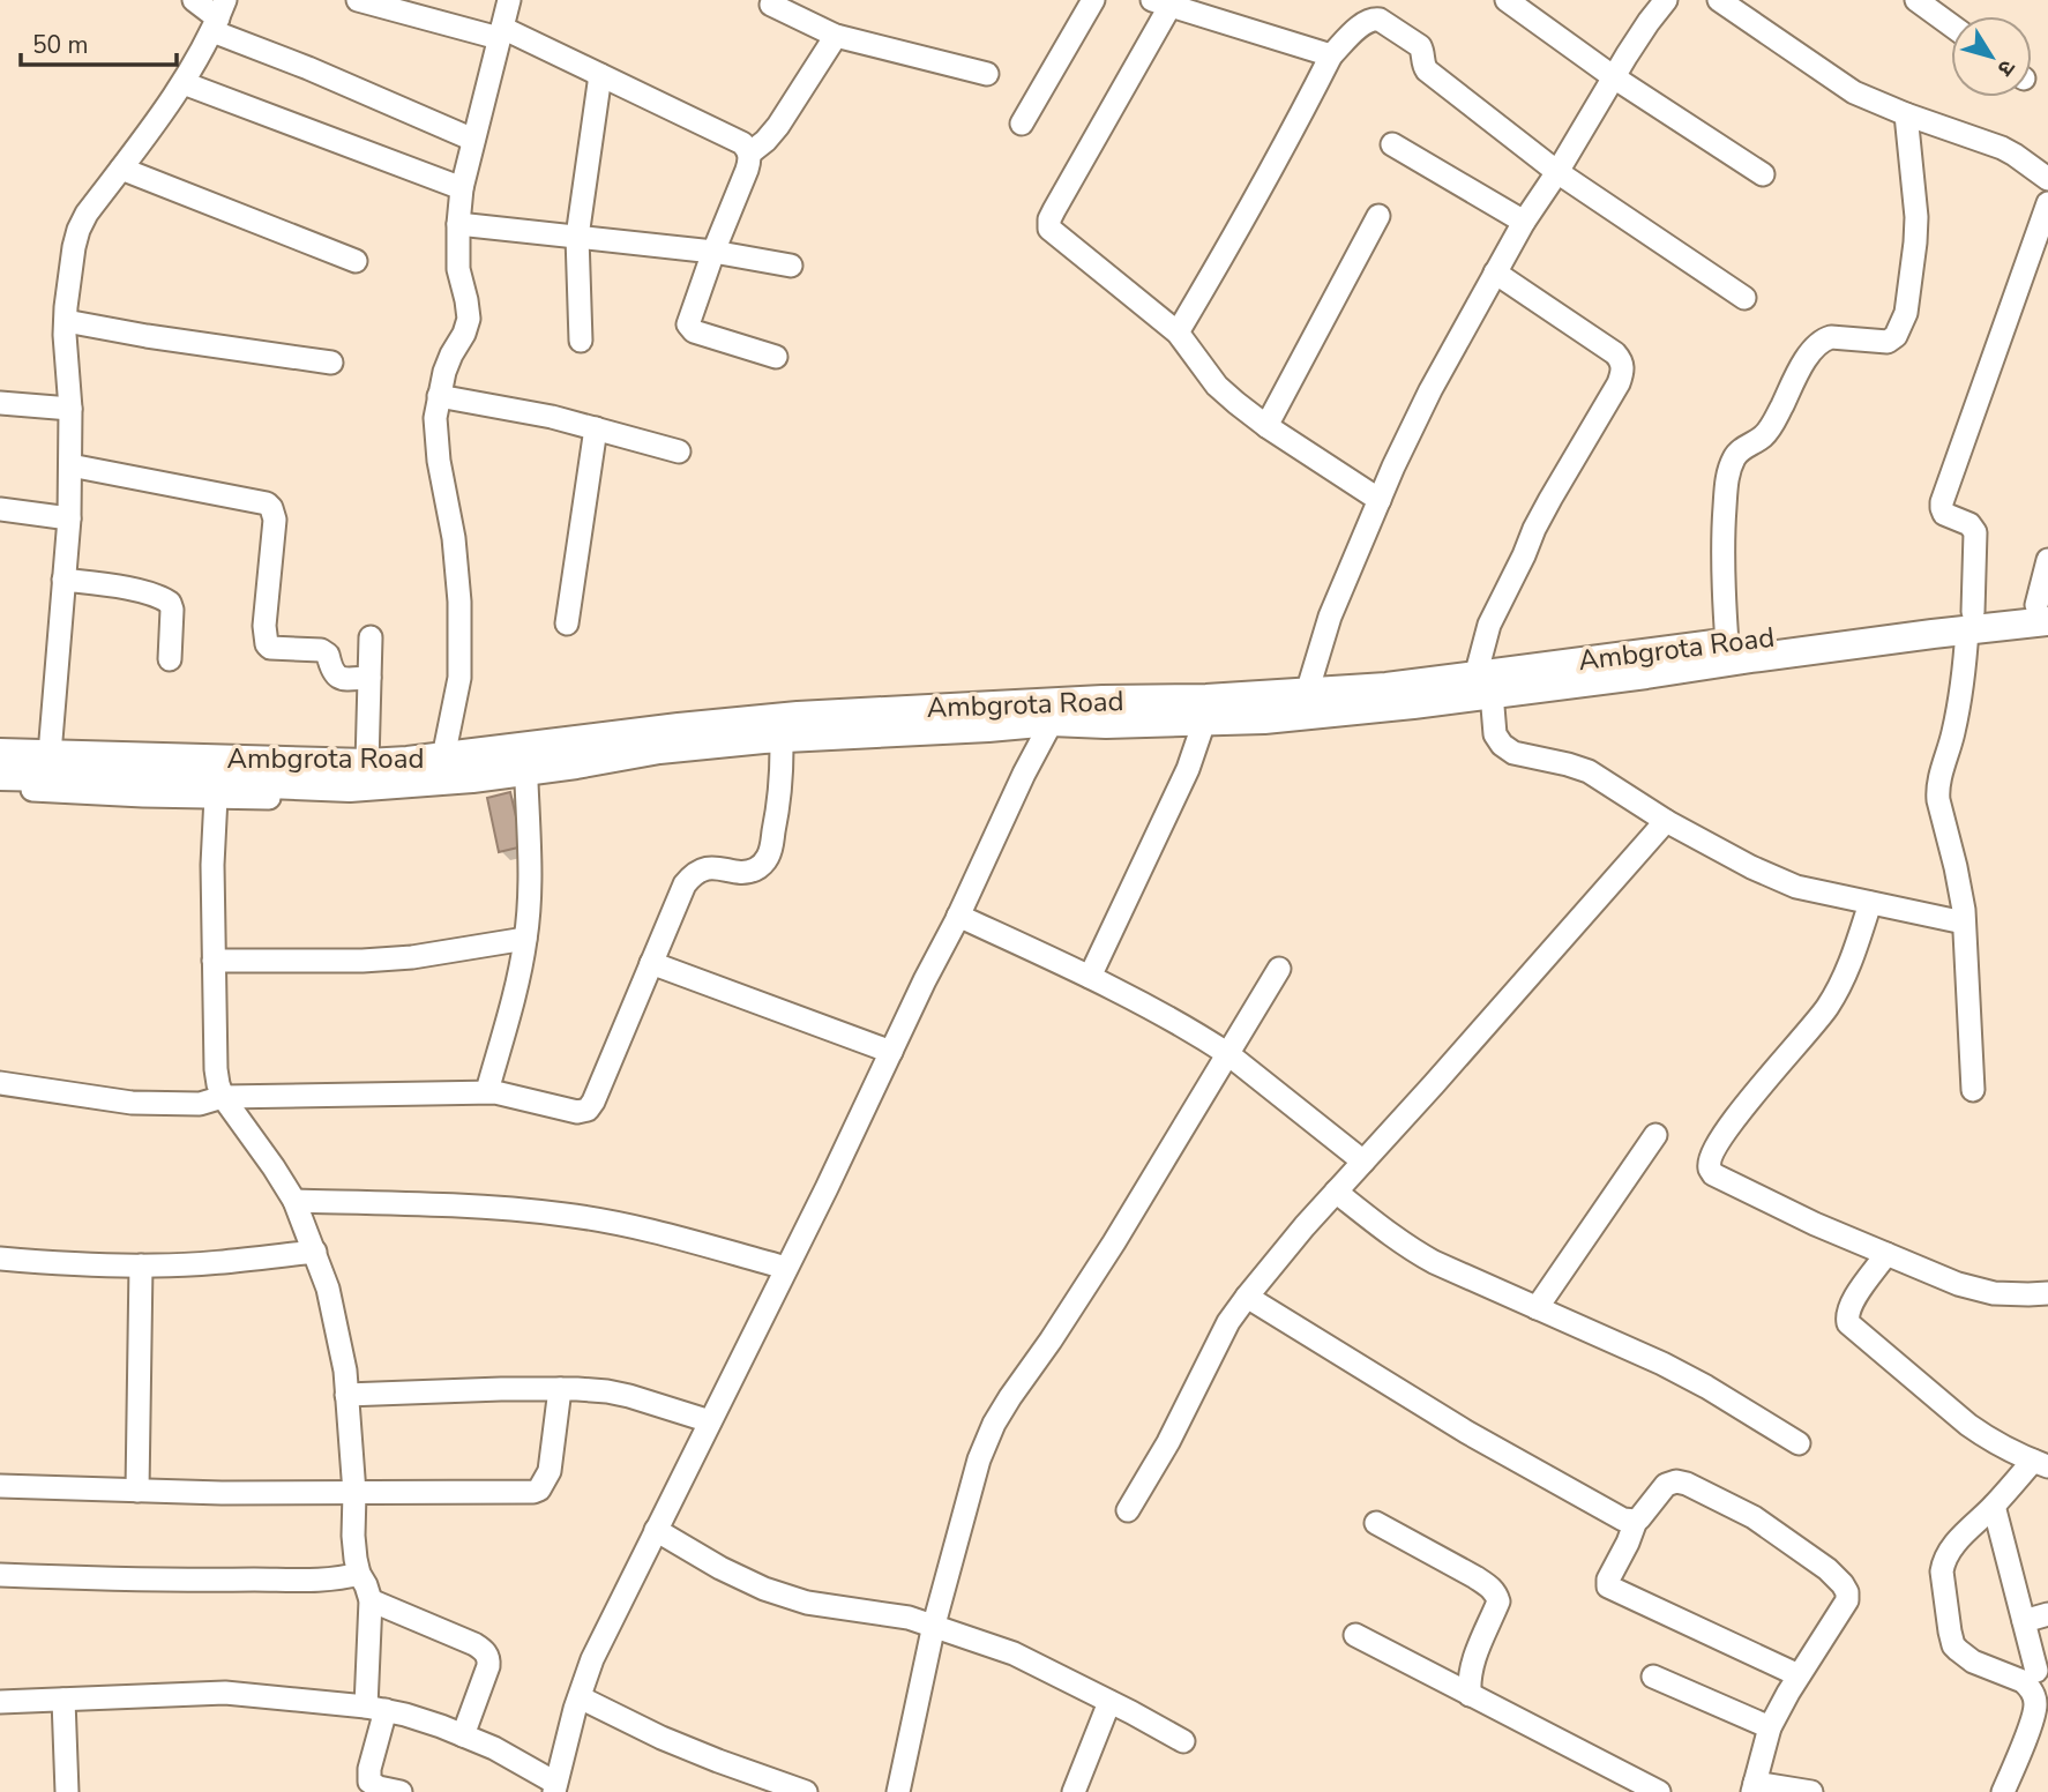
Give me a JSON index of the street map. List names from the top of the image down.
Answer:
{
  "streets": {
    "main road": ["Ambgrota Road"]
  },
  "scale_bar": "50 m",
  "north": "bottom right"
}
